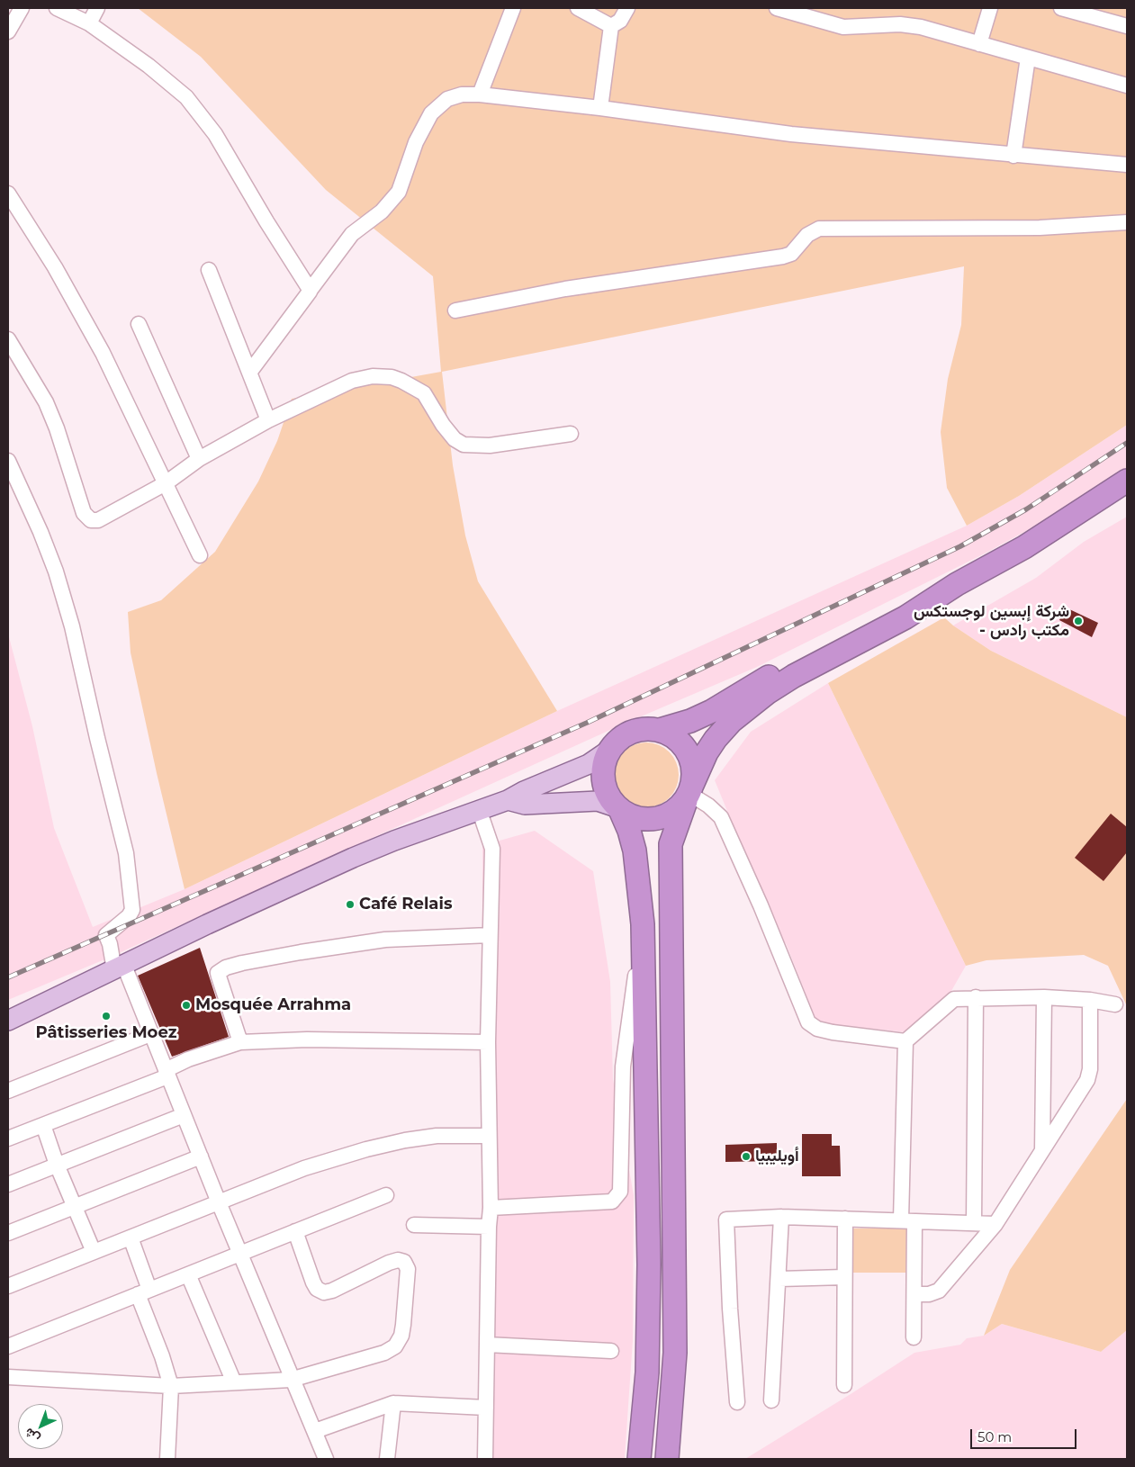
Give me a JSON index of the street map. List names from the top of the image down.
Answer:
{
  "places": [
    "شركة إبسين لوجستكس - مكتب رادس",
    "Café Relais",
    "Mosquée Arrahma",
    "Pâtisseries Moez",
    "أويليبيا"
  ],
  "scale_bar": "50 m",
  "north": "bottom left"
}
